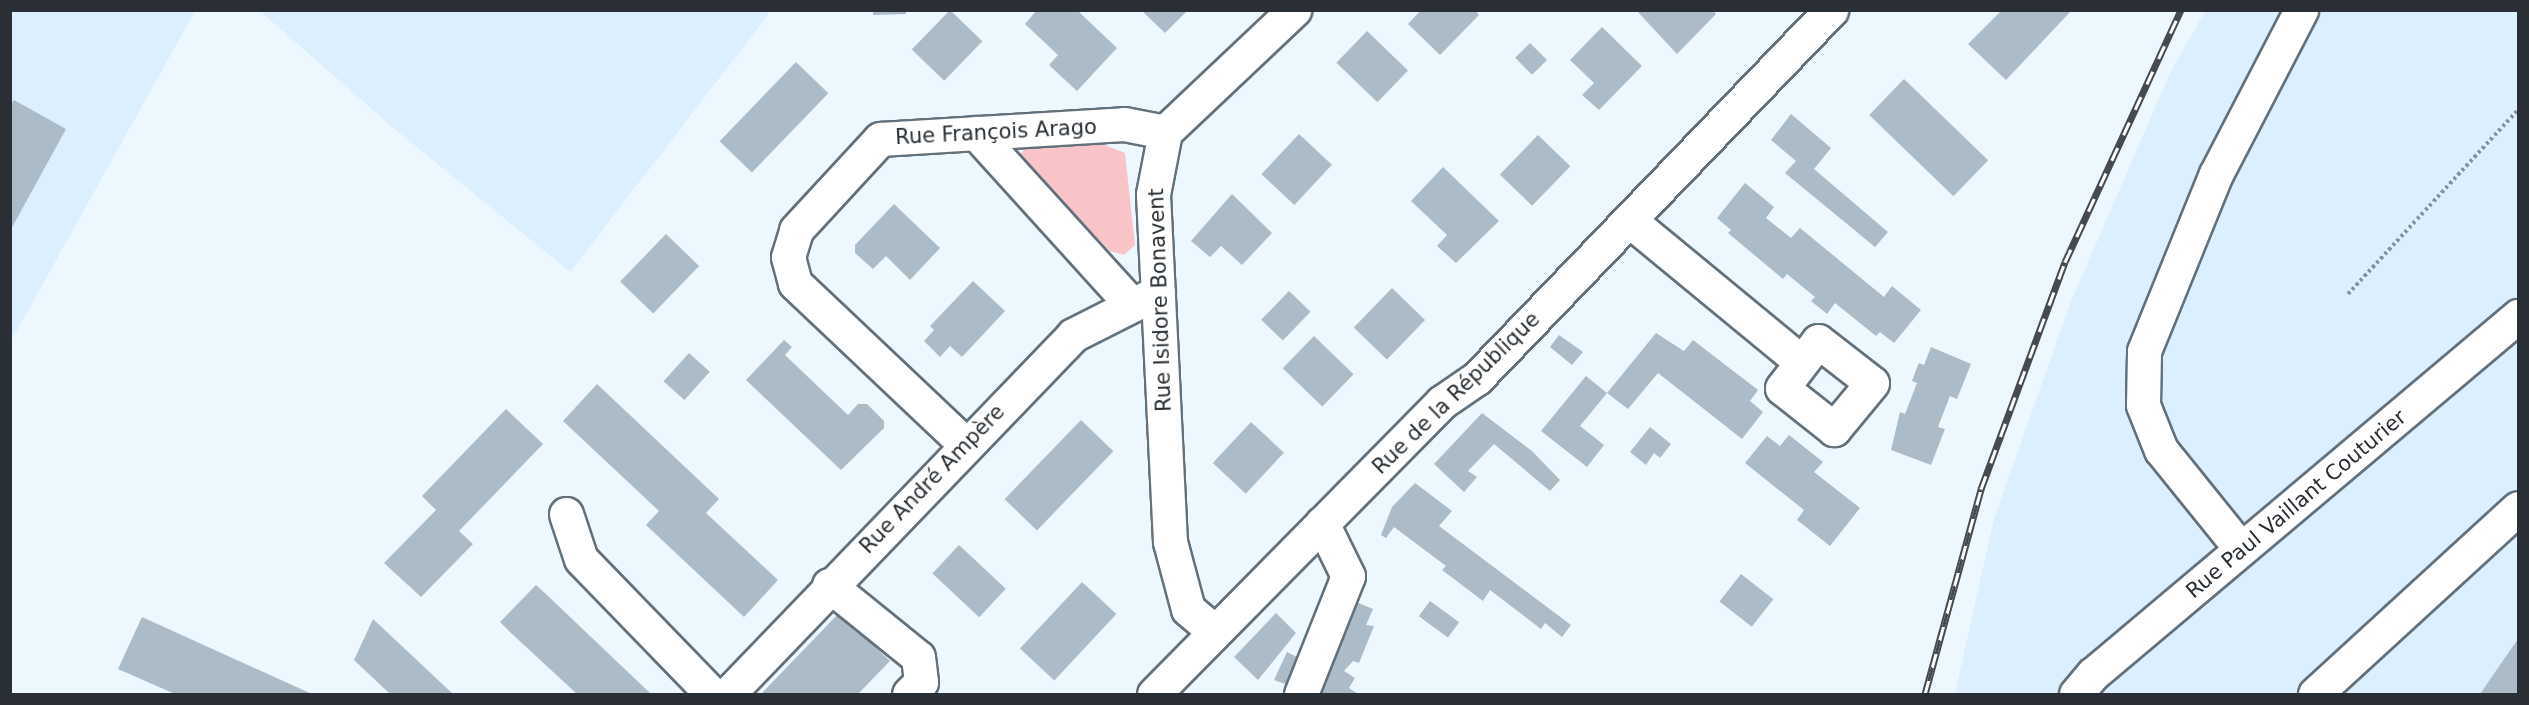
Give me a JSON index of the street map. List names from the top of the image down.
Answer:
{
  "streets": {
    "street": [
      "Rue François Arago",
      "Rue Isidore Bonavent",
      "Rue de la République",
      "Rue André Ampère",
      "Rue Paul Vaillant Couturier"
    ]
  },
  "crossings": [
    ["Rue François Arago", "Rue Isidore Bonavent"],
    ["Rue François Arago", "Rue André Ampère"],
    ["Rue Isidore Bonavent", "Rue de la République"],
    ["Rue Isidore Bonavent", "Rue André Ampère"]
  ]
}
